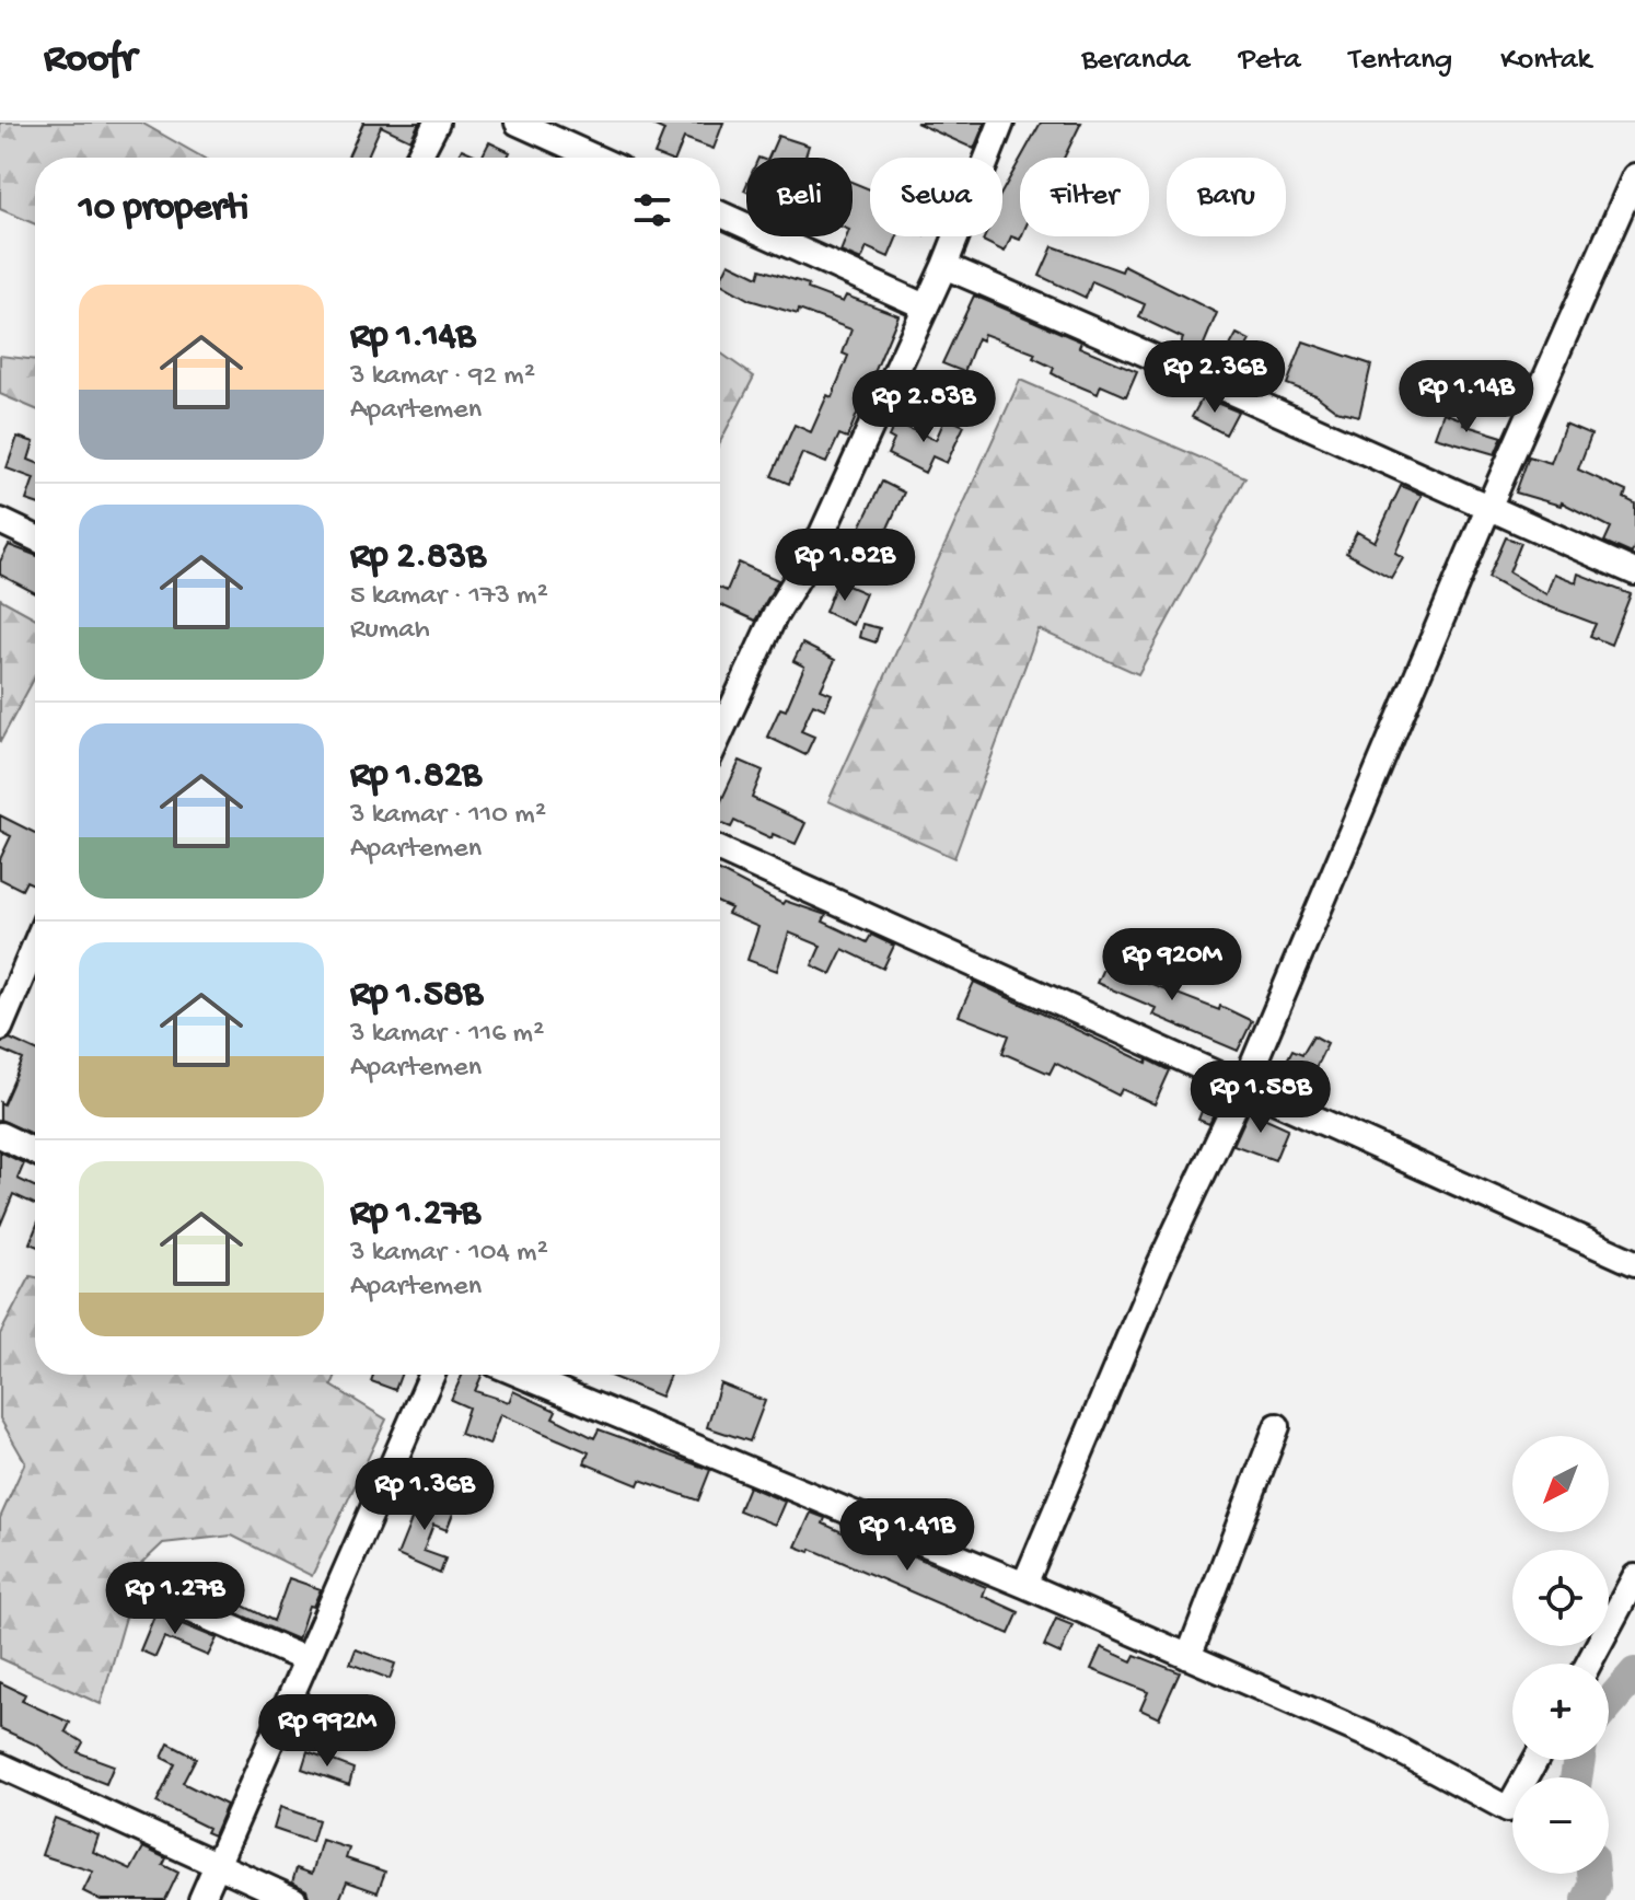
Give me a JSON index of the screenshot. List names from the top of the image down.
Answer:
{
  "north": "bottom left",
  "page": {
    "header": "Roofr",
    "nav": [
      "Beranda",
      "Peta",
      "Tentang",
      "Kontak"
    ],
    "chip": [
      "Beli",
      "Sewa",
      "Filter",
      "Baru"
    ],
    "heading": "10 properti",
    "list": [
      {
        "name": "Rp 1.14B",
        "note": "3 kamar · 92 m² · Apartemen"
      },
      {
        "name": "Rp 2.83B",
        "note": "5 kamar · 173 m² · Rumah"
      },
      {
        "name": "Rp 1.82B",
        "note": "3 kamar · 110 m² · Apartemen"
      },
      {
        "name": "Rp 1.58B",
        "note": "3 kamar · 116 m² · Apartemen"
      },
      {
        "name": "Rp 1.27B",
        "note": "3 kamar · 104 m² · Apartemen"
      }
    ],
    "price": [
      "Rp 2.36B",
      "Rp 1.14B",
      "Rp 2.83B",
      "Rp 1.82B",
      "Rp 920M",
      "Rp 1.58B",
      "Rp 1.36B",
      "Rp 1.41B",
      "Rp 1.27B",
      "Rp 992M"
    ],
    "map_buttons": ["+", "−"]
  }
}
